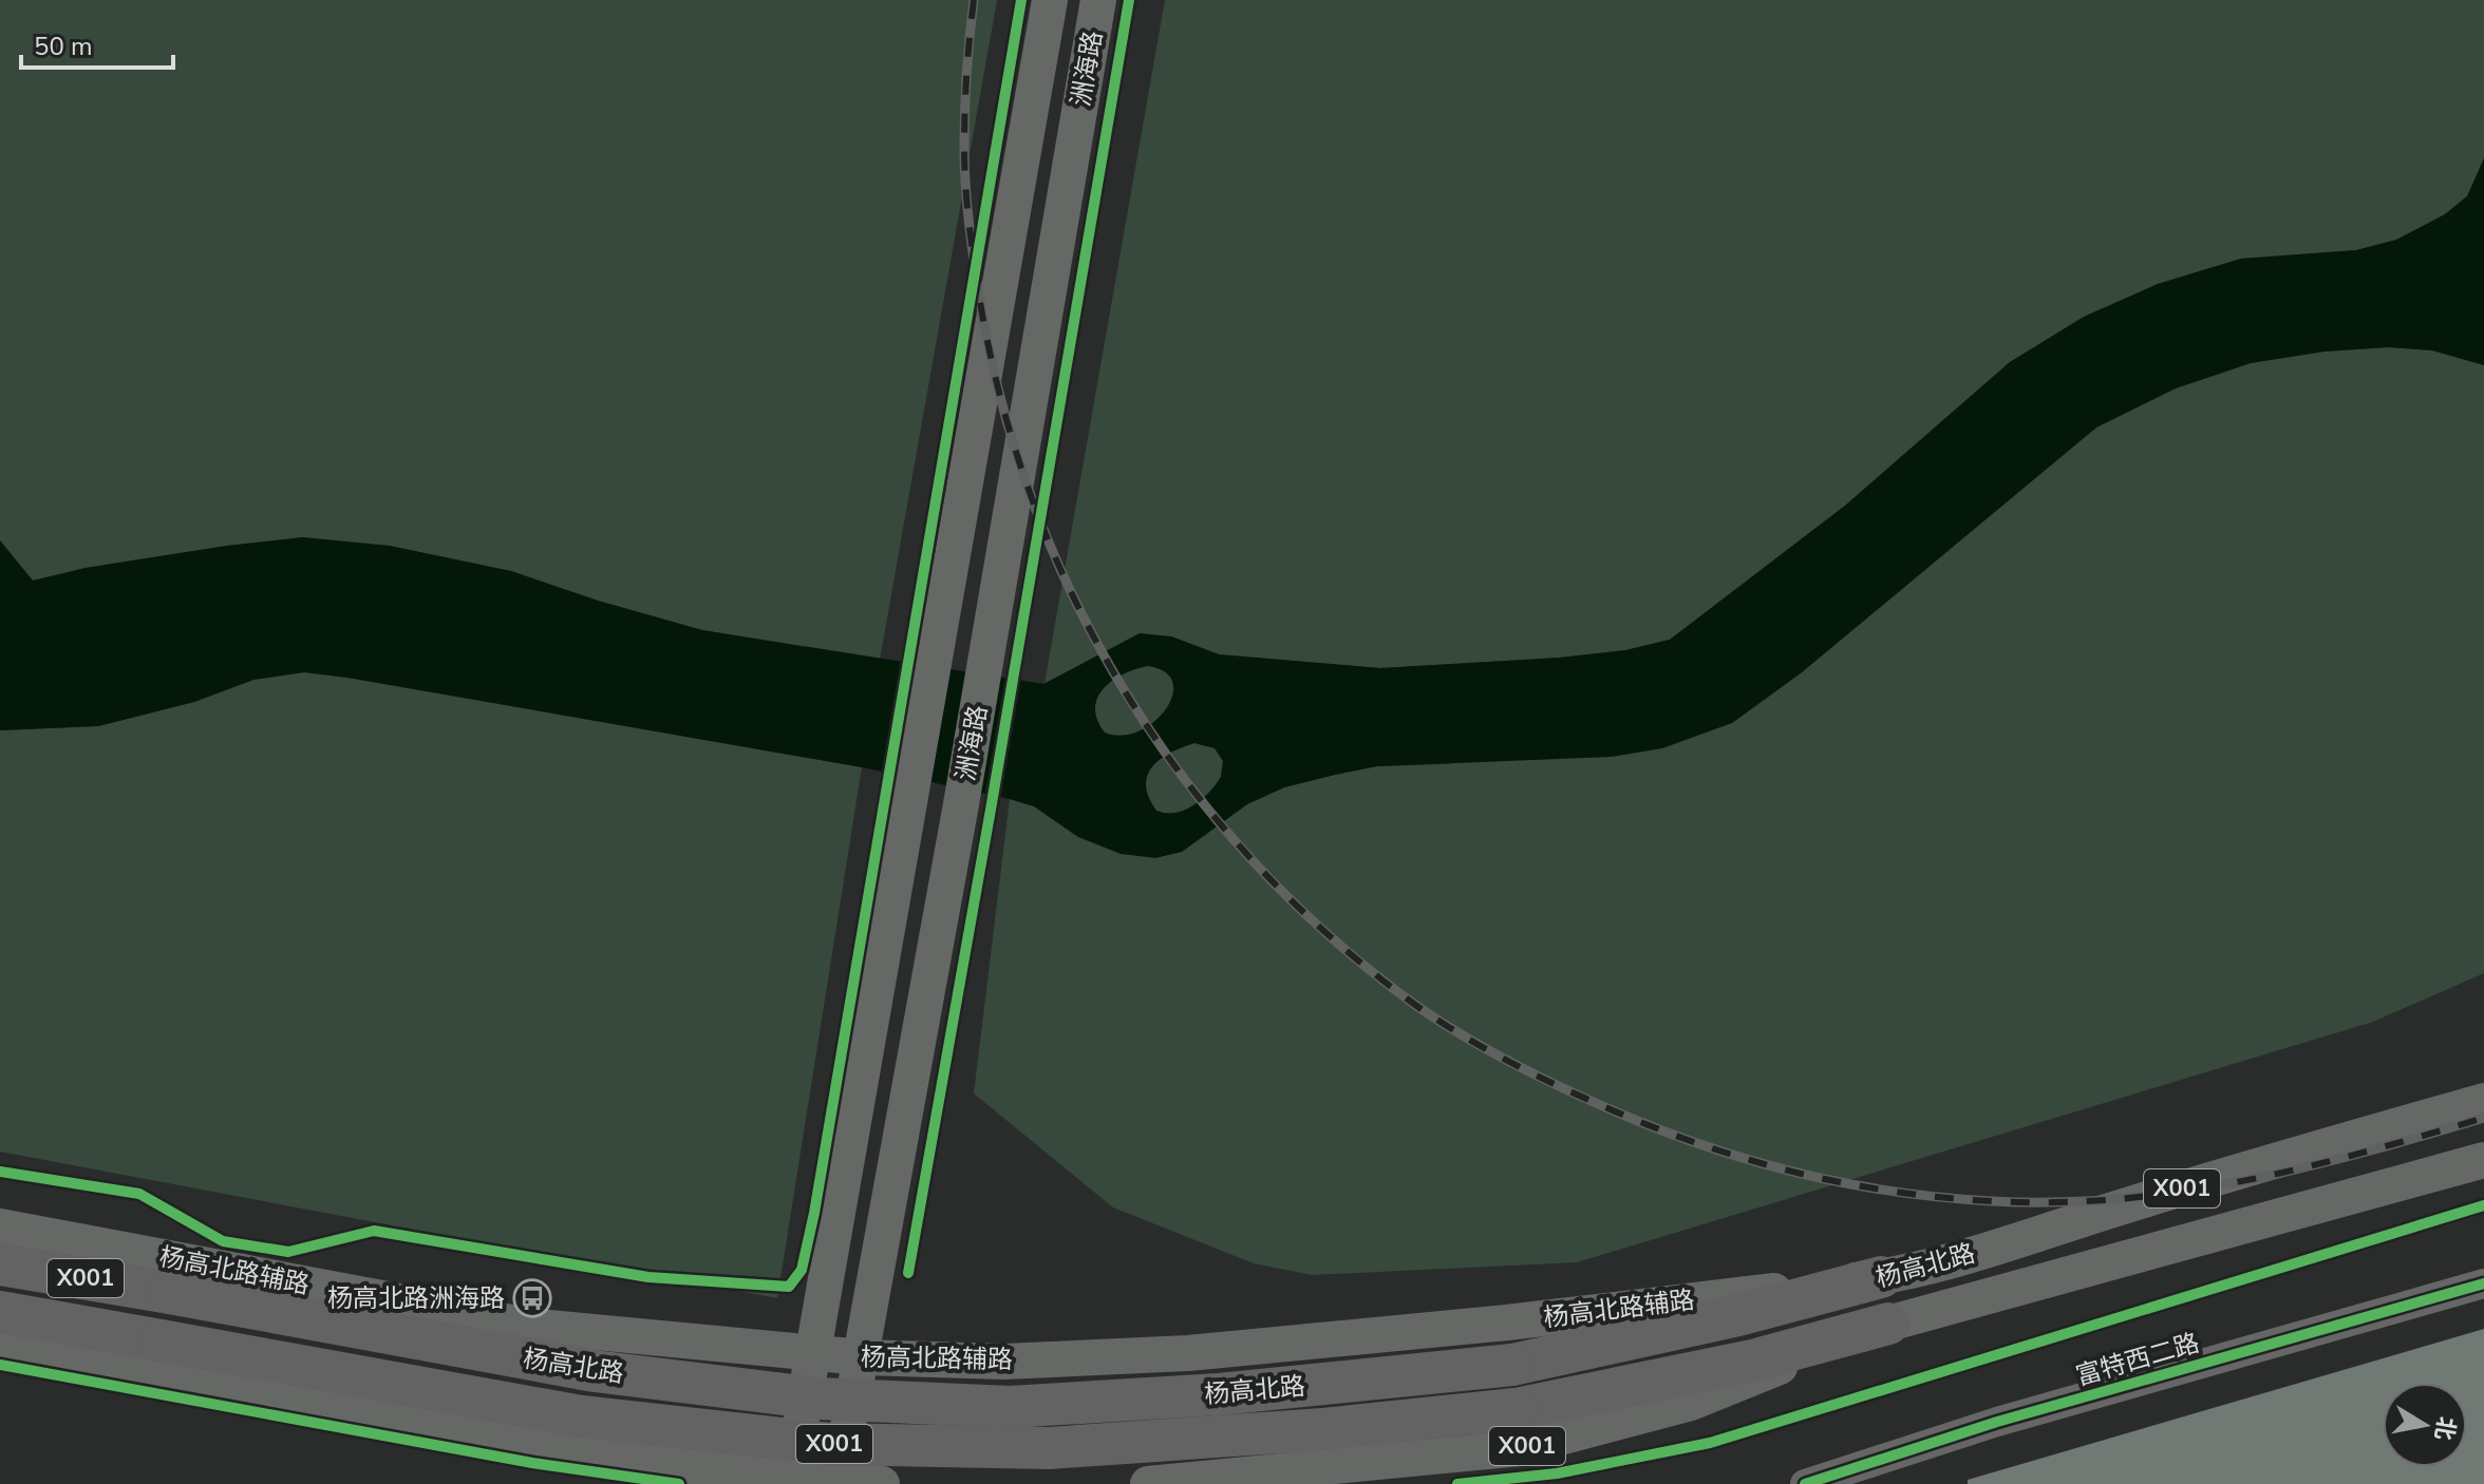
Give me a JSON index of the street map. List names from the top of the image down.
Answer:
{
  "streets": {
    "highway": ["X001", "杨高北路"],
    "main road": ["洲海路", "杨高北路辅路"],
    "street": ["富特西二路"]
  },
  "crossings": [
    ["洲海路", "X001"],
    ["洲海路", "杨高北路辅路"],
    ["X001", "杨高北路"],
    ["杨高北路", "杨高北路辅路"]
  ],
  "places": {
    "bus stop": ["杨高北路洲海路"]
  },
  "scale_bar": "50 m",
  "north": "right"
}
